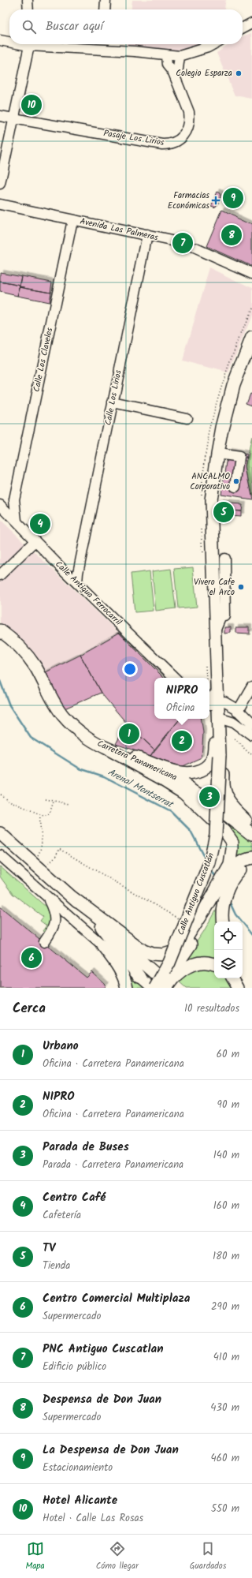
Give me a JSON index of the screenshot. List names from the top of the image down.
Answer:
{
  "streets": {
    "main road": ["Carretera Panamericana", "Calle Antiguo Cuscatlán"],
    "street": [
      "Pasaje Los Lirios",
      "Avenida Las Palmeras",
      "Calle Los Claveles",
      "Calle Los Lirios",
      "Calle Antigua Ferrocarril"
    ]
  },
  "crossings": [
    ["Avenida Las Palmeras", "Calle Los Claveles"],
    ["Avenida Las Palmeras", "Calle Los Lirios"],
    ["Calle Los Claveles", "Calle Antigua Ferrocarril"],
    ["Calle Los Lirios", "Calle Antigua Ferrocarril"]
  ],
  "water": ["Arenal Montserrat"],
  "places": {
    "other": ["Colegio Esparza", "ANCALMO Corporativo", "Vivero Cafe el Arco"],
    "health": ["Farmacias Económicas"]
  },
  "page": {
    "search": "Buscar aquí",
    "pins": [
      "10",
      "9",
      "8",
      "7",
      "5",
      "4",
      "1",
      "2",
      "3",
      "6"
    ],
    "popup": ["NIPRO", "Oficina"],
    "heading": ["Cerca", "10 resultados"],
    "list": [
      {
        "mark": "1",
        "name": "Urbano",
        "note": "Oficina · Carretera Panamericana",
        "value": "60 m"
      },
      {
        "mark": "2",
        "name": "NIPRO",
        "note": "Oficina · Carretera Panamericana",
        "value": "90 m"
      },
      {
        "mark": "3",
        "name": "Parada de Buses",
        "note": "Parada · Carretera Panamericana",
        "value": "140 m"
      },
      {
        "mark": "4",
        "name": "Centro Café",
        "note": "Cafetería",
        "value": "160 m"
      },
      {
        "mark": "5",
        "name": "TV",
        "note": "Tienda",
        "value": "180 m"
      },
      {
        "mark": "6",
        "name": "Centro Comercial Multiplaza",
        "note": "Supermercado",
        "value": "290 m"
      },
      {
        "mark": "7",
        "name": "PNC Antiguo Cuscatlan",
        "note": "Edificio público",
        "value": "410 m"
      },
      {
        "mark": "8",
        "name": "Despensa de Don Juan",
        "note": "Supermercado",
        "value": "430 m"
      },
      {
        "mark": "9",
        "name": "La Despensa de Don Juan",
        "note": "Estacionamiento",
        "value": "460 m"
      },
      {
        "mark": "10",
        "name": "Hotel Alicante",
        "note": "Hotel · Calle Las Rosas",
        "value": "550 m"
      }
    ],
    "nav": ["Mapa", "Cómo llegar", "Guardados"]
  }
}
